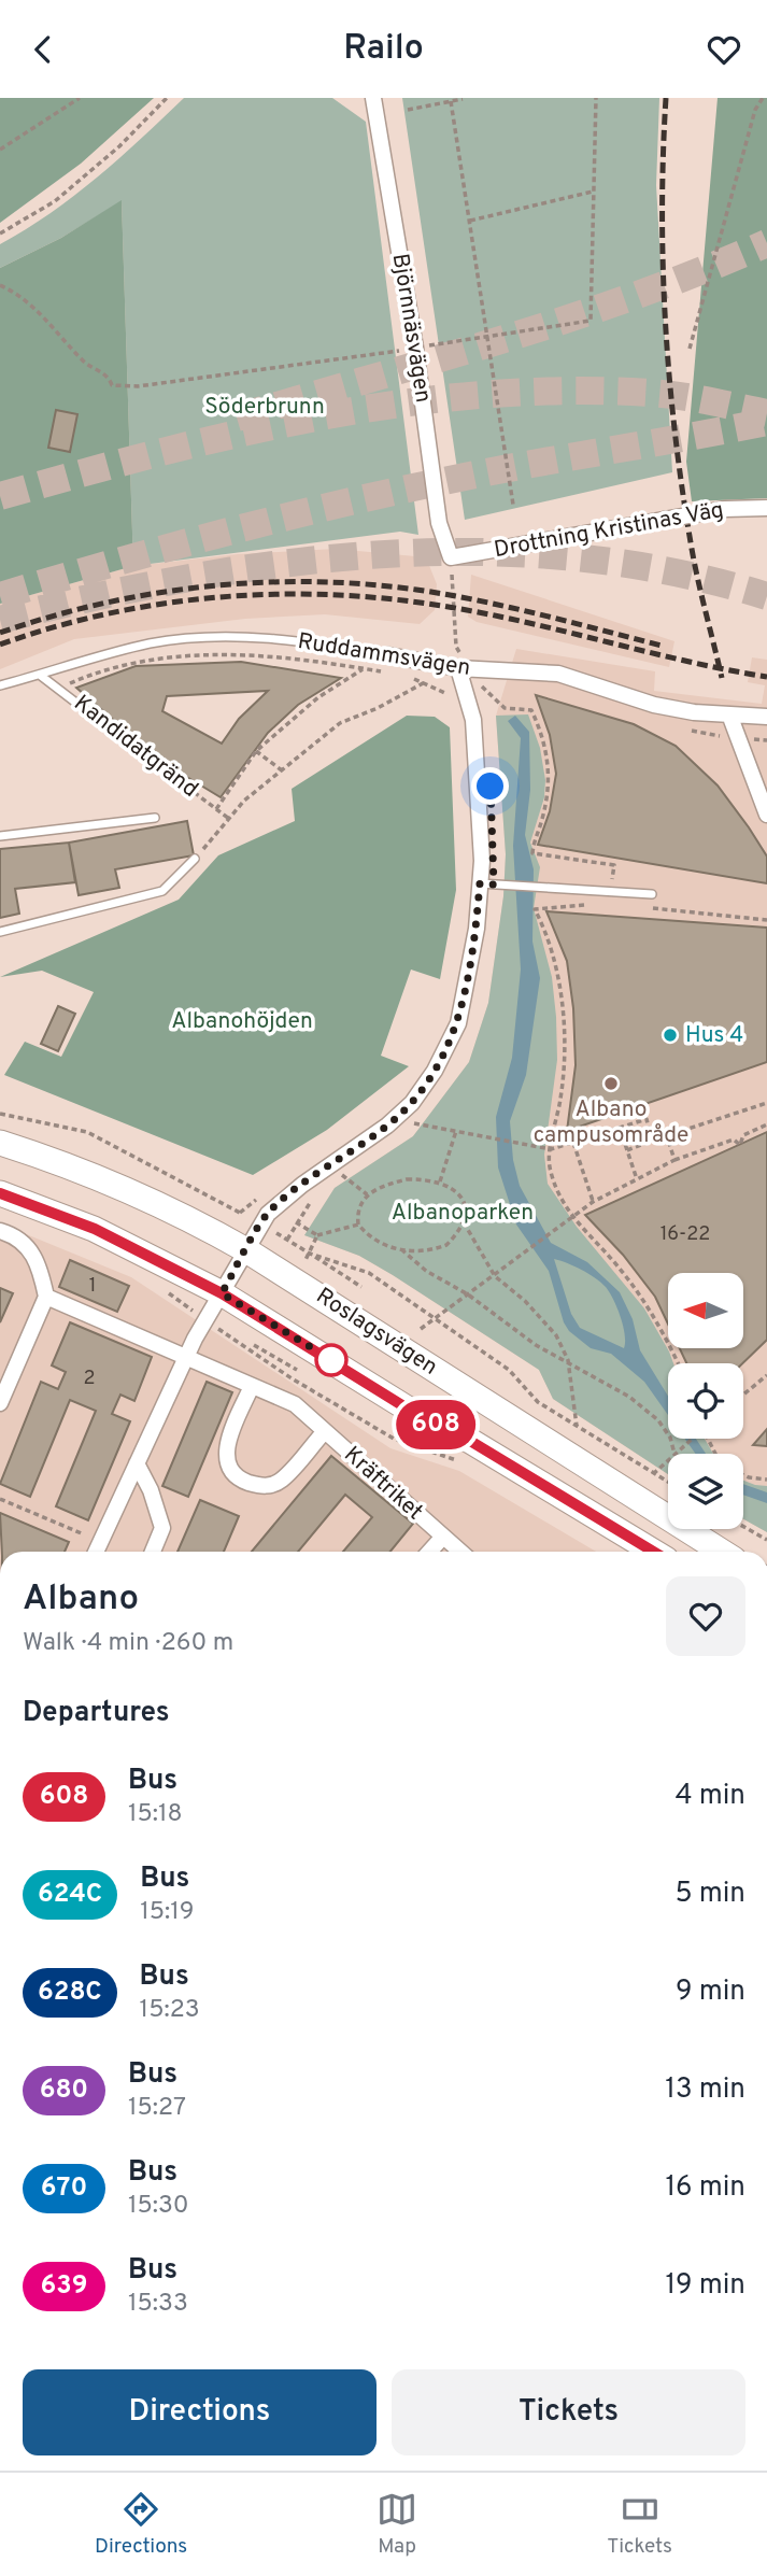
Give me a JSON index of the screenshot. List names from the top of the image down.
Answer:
{
  "streets": {
    "main road": ["Roslagsvägen"],
    "street": [
      "Björnnäsvägen",
      "Drottning Kristinas Väg",
      "Ruddammsvägen",
      "Kräftriket"
    ],
    "lane": ["Kandidatgränd"]
  },
  "crossings": [
    ["Björnnäsvägen", "Drottning Kristinas Väg"],
    ["Ruddammsvägen", "Kandidatgränd"]
  ],
  "parks": ["Söderbrunn", "Albanohöjden", "Albanoparken"],
  "places": ["Hus 4", "Albano campusområde"],
  "lines": ["bus line 608"],
  "house_numbers": ["16-22", "1", "2"],
  "north": "left",
  "page": {
    "header": "Railo",
    "on_map": "608",
    "heading": [
      ["Albano", "Walk · 4 min · 260 m"],
      "Departures"
    ],
    "list": [
      {
        "mark": "608",
        "name": "Bus",
        "note": "15:18",
        "value": "4 min"
      },
      {
        "mark": "624C",
        "name": "Bus",
        "note": "15:19",
        "value": "5 min"
      },
      {
        "mark": "628C",
        "name": "Bus",
        "note": "15:23",
        "value": "9 min"
      },
      {
        "mark": "680",
        "name": "Bus",
        "note": "15:27",
        "value": "13 min"
      },
      {
        "mark": "670",
        "name": "Bus",
        "note": "15:30",
        "value": "16 min"
      },
      {
        "mark": "639",
        "name": "Bus",
        "note": "15:33",
        "value": "19 min"
      }
    ],
    "buttons": ["Directions", "Tickets"],
    "tabs": ["Directions", "Map", "Tickets"]
  }
}
